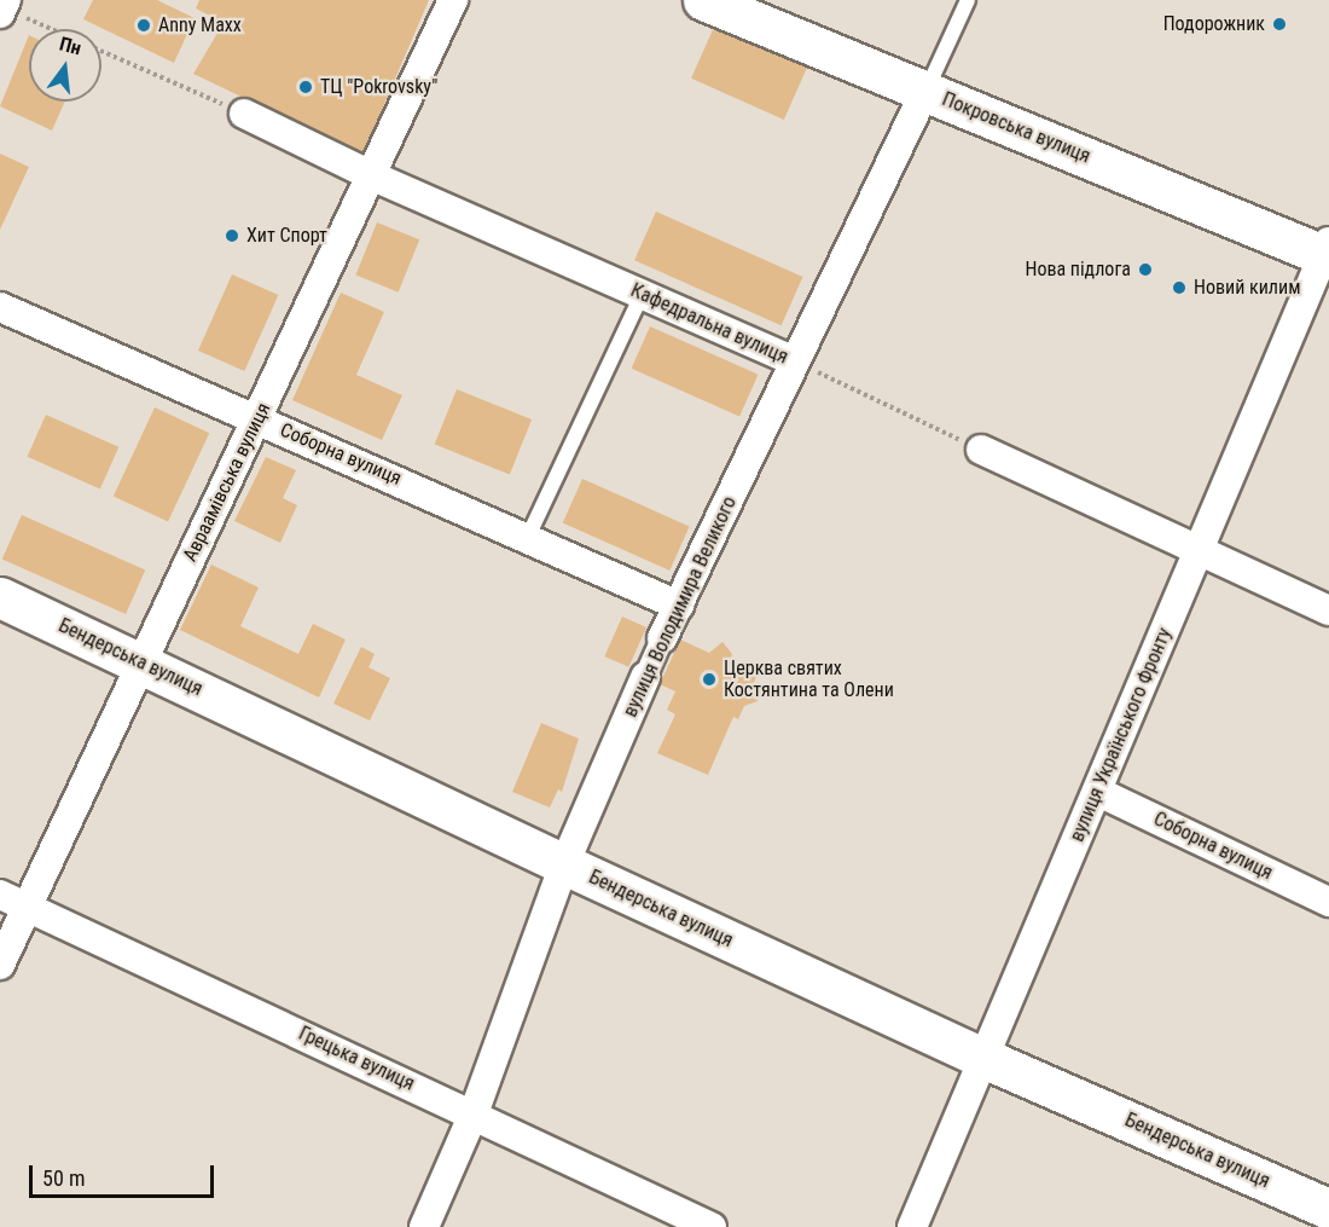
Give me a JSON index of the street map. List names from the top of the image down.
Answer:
{
  "streets": {
    "main road": ["Покровська вулиця", "Бендерська вулиця"],
    "street": [
      "Кафедральна вулиця",
      "Соборна вулиця",
      "Авраамівська вулиця",
      "вулиця Володимира Великого",
      "вулиця Українського Фронту",
      "Грецька вулиця"
    ]
  },
  "crossings": [
    ["Покровська вулиця", "вулиця Володимира Великого"],
    ["Покровська вулиця", "вулиця Українського Фронту"],
    ["Кафедральна вулиця", "Авраамівська вулиця"],
    ["Кафедральна вулиця", "вулиця Володимира Великого"],
    ["Соборна вулиця", "Авраамівська вулиця"],
    ["Соборна вулиця", "вулиця Володимира Великого"],
    ["Соборна вулиця", "вулиця Українського Фронту"],
    ["Авраамівська вулиця", "Бендерська вулиця"],
    ["Авраамівська вулиця", "Грецька вулиця"],
    ["вулиця Володимира Великого", "Бендерська вулиця"],
    ["вулиця Володимира Великого", "Грецька вулиця"],
    ["Бендерська вулиця", "вулиця Українського Фронту"]
  ],
  "places": [
    "Подорожник",
    "Anny Maxx",
    "ТЦ \"Pokrovsky\"",
    "Хит Спорт",
    "Нова підлога",
    "Новий килим",
    "Церква святих Костянтина та Олени"
  ],
  "scale_bar": "50 m",
  "north": "top"
}
